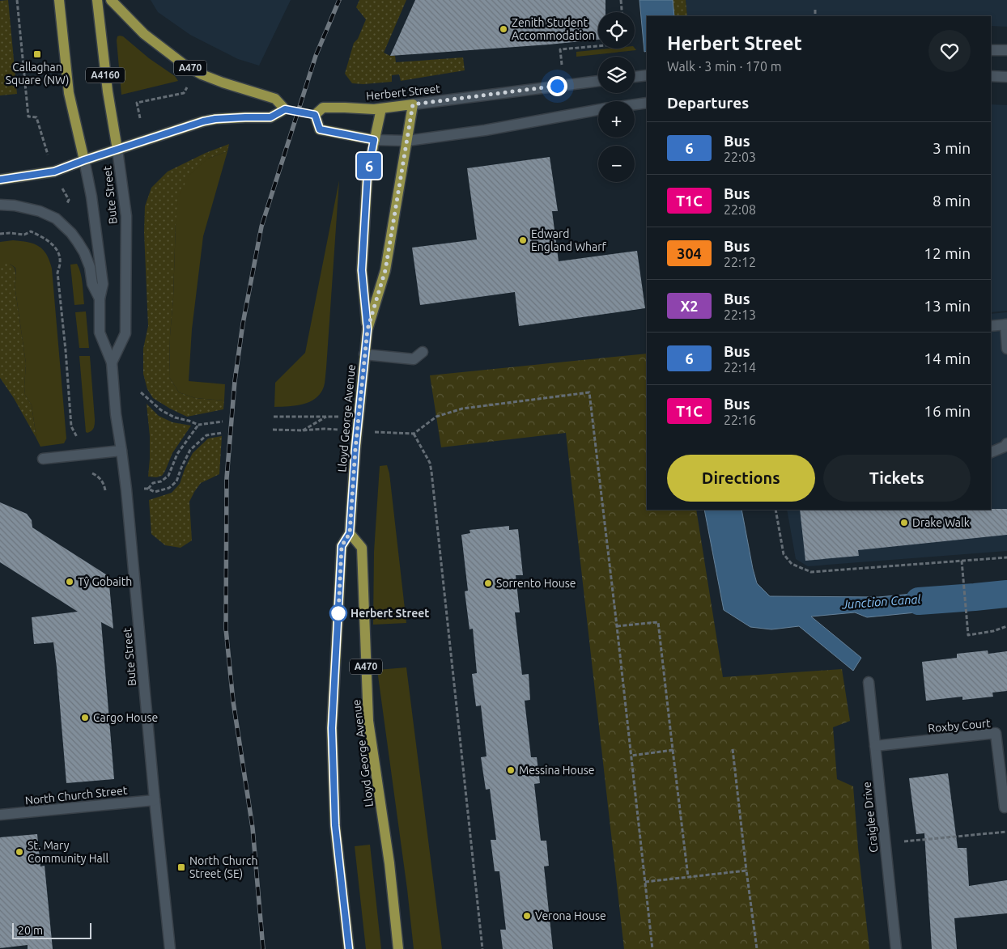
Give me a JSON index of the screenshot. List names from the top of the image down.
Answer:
{
  "streets": {
    "main road": [
      "A470",
      "A4160",
      "Herbert Street",
      "Bute Street",
      "Lloyd George Avenue"
    ],
    "street": ["Roxby Court", "North Church Street", "Craiglee Drive"]
  },
  "crossings": [
    ["A470", "Bute Street"],
    ["Herbert Street", "Lloyd George Avenue"],
    ["Bute Street", "North Church Street"],
    ["Roxby Court", "Craiglee Drive"]
  ],
  "water": ["Junction Canal"],
  "places": {
    "other": [
      "Zenith Student Accommodation",
      "Edward England Wharf",
      "Drake Walk",
      "Tŷ Gobaith",
      "Sorrento House",
      "Herbert Street",
      "Cargo House",
      "Messina House",
      "St. Mary Community Hall",
      "Verona House"
    ],
    "transit": ["Callaghan Square (NW)", "North Church Street (SE)"]
  },
  "lines": ["bus line 6"],
  "scale_bar": "20 m",
  "page": {
    "on_map": "6",
    "map_buttons": ["+", "−"],
    "heading": [
      ["Herbert Street", "Walk · 3 min · 170 m"],
      "Departures"
    ],
    "list": [
      {
        "mark": "6",
        "name": "Bus",
        "note": "22:03",
        "value": "3 min"
      },
      {
        "mark": "T1C",
        "name": "Bus",
        "note": "22:08",
        "value": "8 min"
      },
      {
        "mark": "304",
        "name": "Bus",
        "note": "22:12",
        "value": "12 min"
      },
      {
        "mark": "X2",
        "name": "Bus",
        "note": "22:13",
        "value": "13 min"
      },
      {
        "mark": "6",
        "name": "Bus",
        "note": "22:14",
        "value": "14 min"
      },
      {
        "mark": "T1C",
        "name": "Bus",
        "note": "22:16",
        "value": "16 min"
      }
    ],
    "buttons": ["Directions", "Tickets"],
    "scale": "20 m"
  }
}
